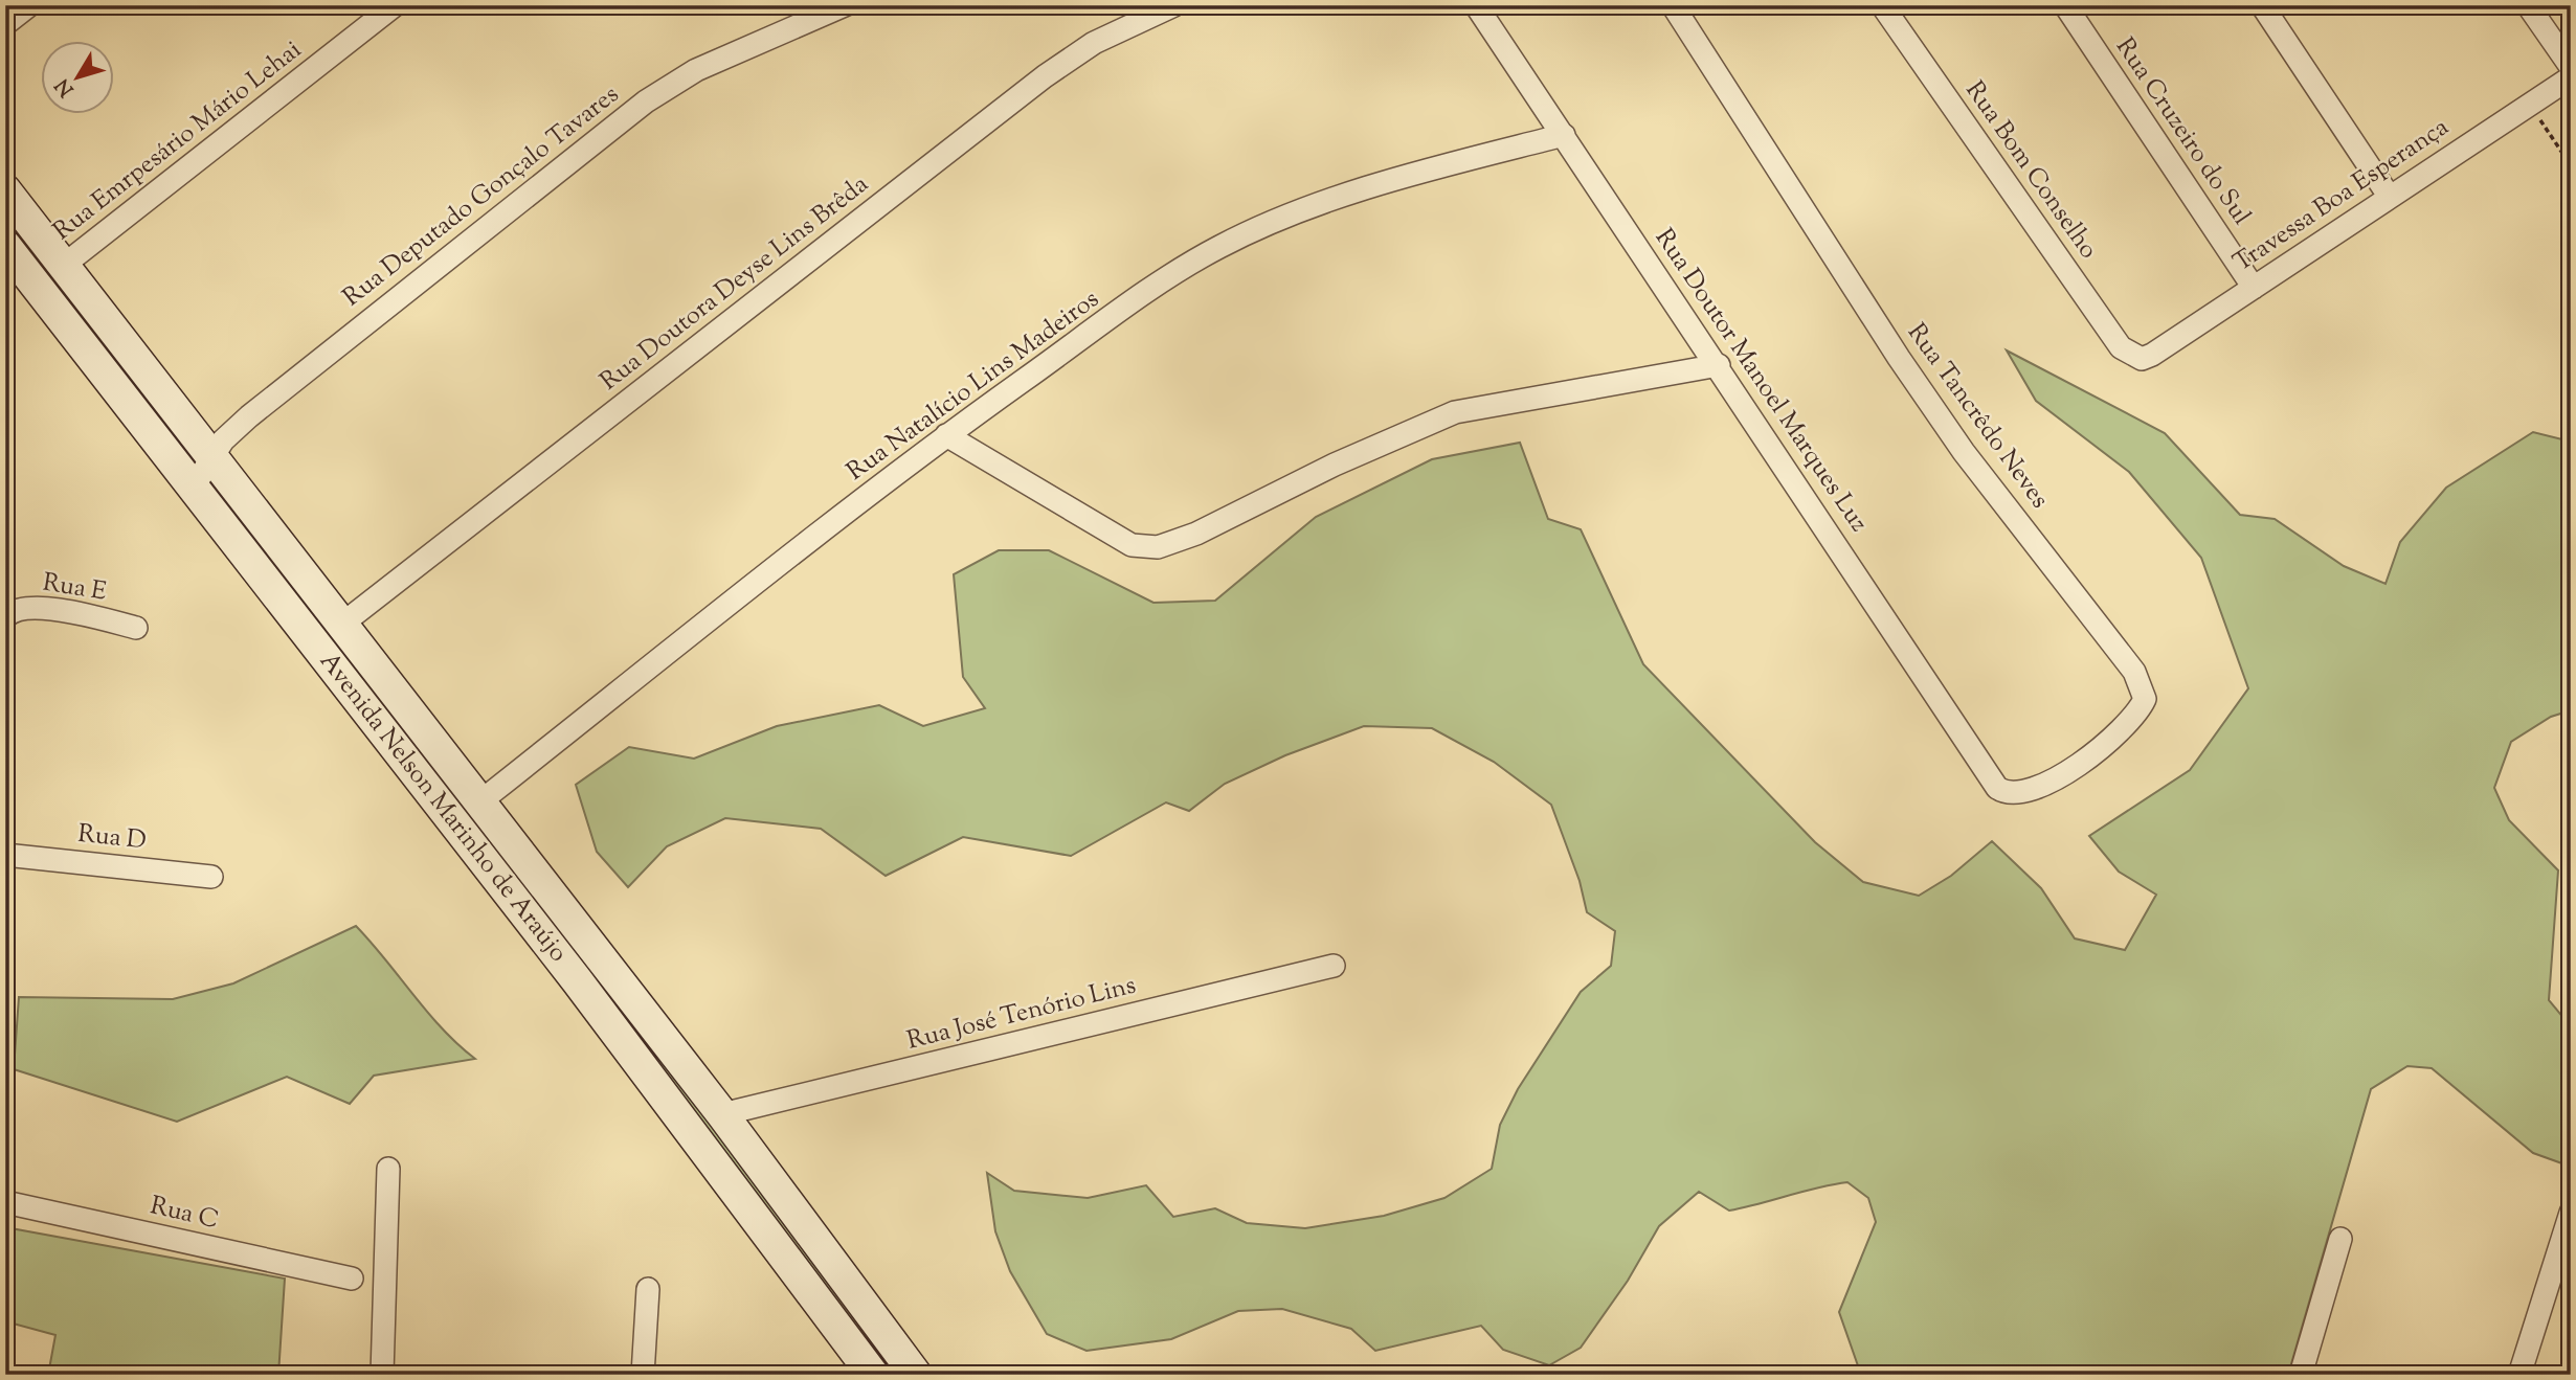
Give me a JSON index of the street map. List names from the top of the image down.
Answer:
{
  "streets": {
    "main road": ["Avenida Nelson Marinho de Araújo"],
    "street": [
      "Rua Cruzeiro do Sul",
      "Rua Emrpesário Mário Lehai",
      "Rua Bom Conselho",
      "Travessa Boa Esperança",
      "Rua Deputado Gonçalo Tavares",
      "Rua Doutora Deyse Lins Brêda",
      "Rua Doutor Manoel Marques Luz",
      "Rua Natalício Lins Madeiros",
      "Rua Tancrêdo Neves",
      "Rua E",
      "Rua D",
      "Rua José Tenório Lins",
      "Rua C"
    ]
  },
  "crossings": [
    ["Rua Cruzeiro do Sul", "Travessa Boa Esperança"],
    ["Rua Emrpesário Mário Lehai", "Avenida Nelson Marinho de Araújo"],
    ["Rua Bom Conselho", "Travessa Boa Esperança"],
    ["Rua Deputado Gonçalo Tavares", "Avenida Nelson Marinho de Araújo"],
    ["Rua Doutora Deyse Lins Brêda", "Avenida Nelson Marinho de Araújo"],
    ["Rua Doutor Manoel Marques Luz", "Rua Natalício Lins Madeiros"],
    ["Rua Doutor Manoel Marques Luz", "Rua Tancrêdo Neves"],
    ["Rua Natalício Lins Madeiros", "Avenida Nelson Marinho de Araújo"],
    ["Avenida Nelson Marinho de Araújo", "Rua José Tenório Lins"]
  ],
  "north": "bottom left"
}
